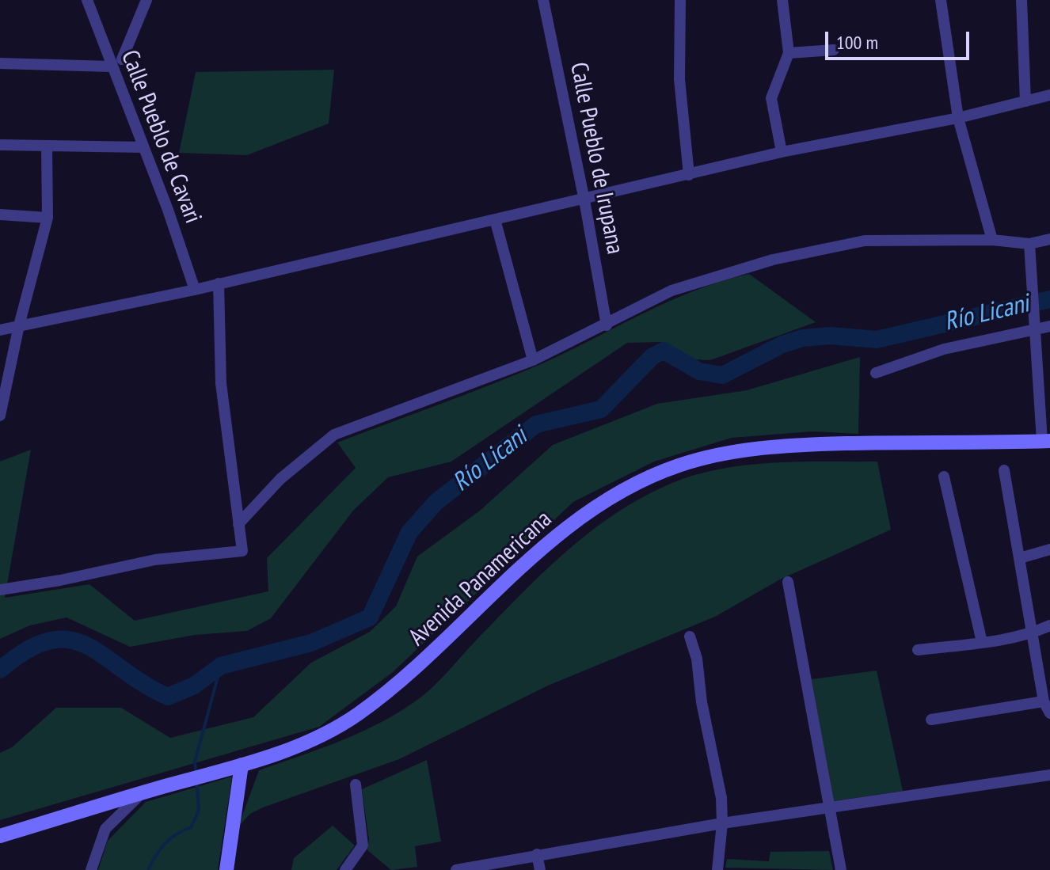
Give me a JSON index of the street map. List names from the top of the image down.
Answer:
{
  "streets": {
    "main road": ["Avenida Panamericana"],
    "street": ["Calle Pueblo de Cavari", "Calle Pueblo de Irupana"]
  },
  "water": ["Río Licani"],
  "scale_bar": "100 m"
}
